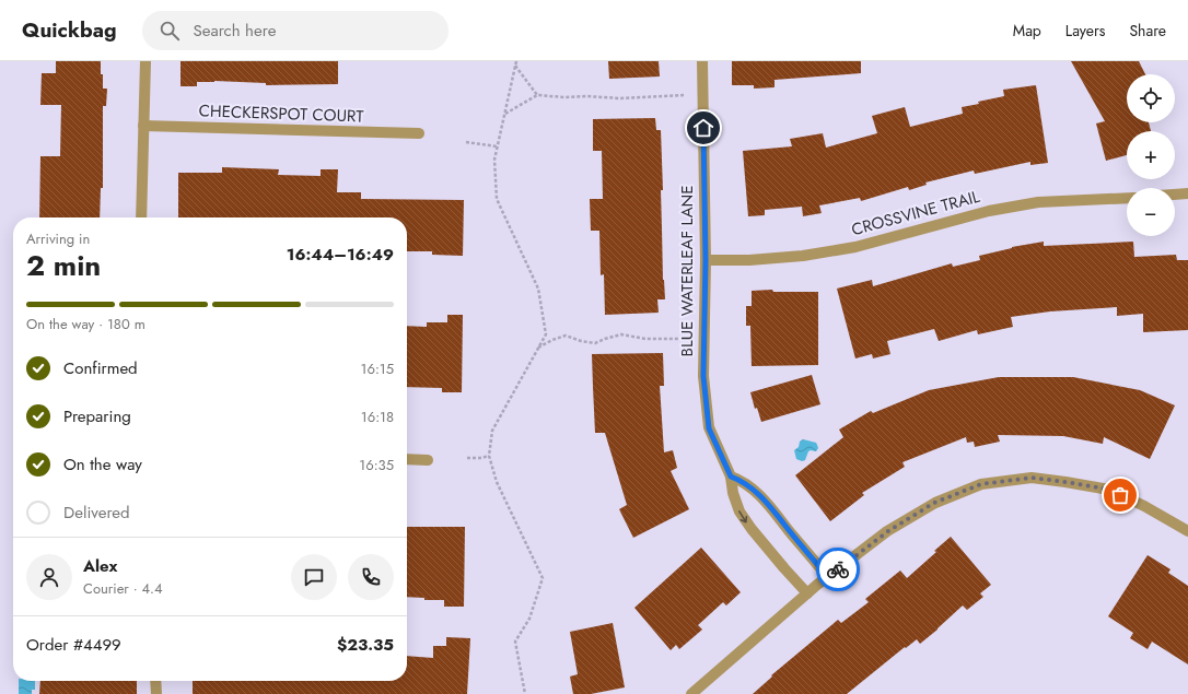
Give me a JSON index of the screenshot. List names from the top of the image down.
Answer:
{
  "streets": {
    "street": ["CHECKERSPOT COURT", "CROSSVINE TRAIL", "BLUE WATERLEAF LANE"]
  },
  "crossings": [
    ["CROSSVINE TRAIL", "BLUE WATERLEAF LANE"]
  ],
  "page": {
    "header": "Quickbag",
    "search": "Search here",
    "nav": ["Map", "Layers", "Share"],
    "map_buttons": ["+", "−"],
    "heading": ["2 min", "Arriving in", "16:44–16:49"],
    "panel": [
      "Alex",
      "Courier · 4.4",
      "Order #4499",
      "$23.35"
    ],
    "bar": "On the way · 180 m",
    "list": [
      ["Confirmed", "16:15"],
      ["Preparing", "16:18"],
      ["On the way", "16:35"],
      "Delivered"
    ]
  }
}
